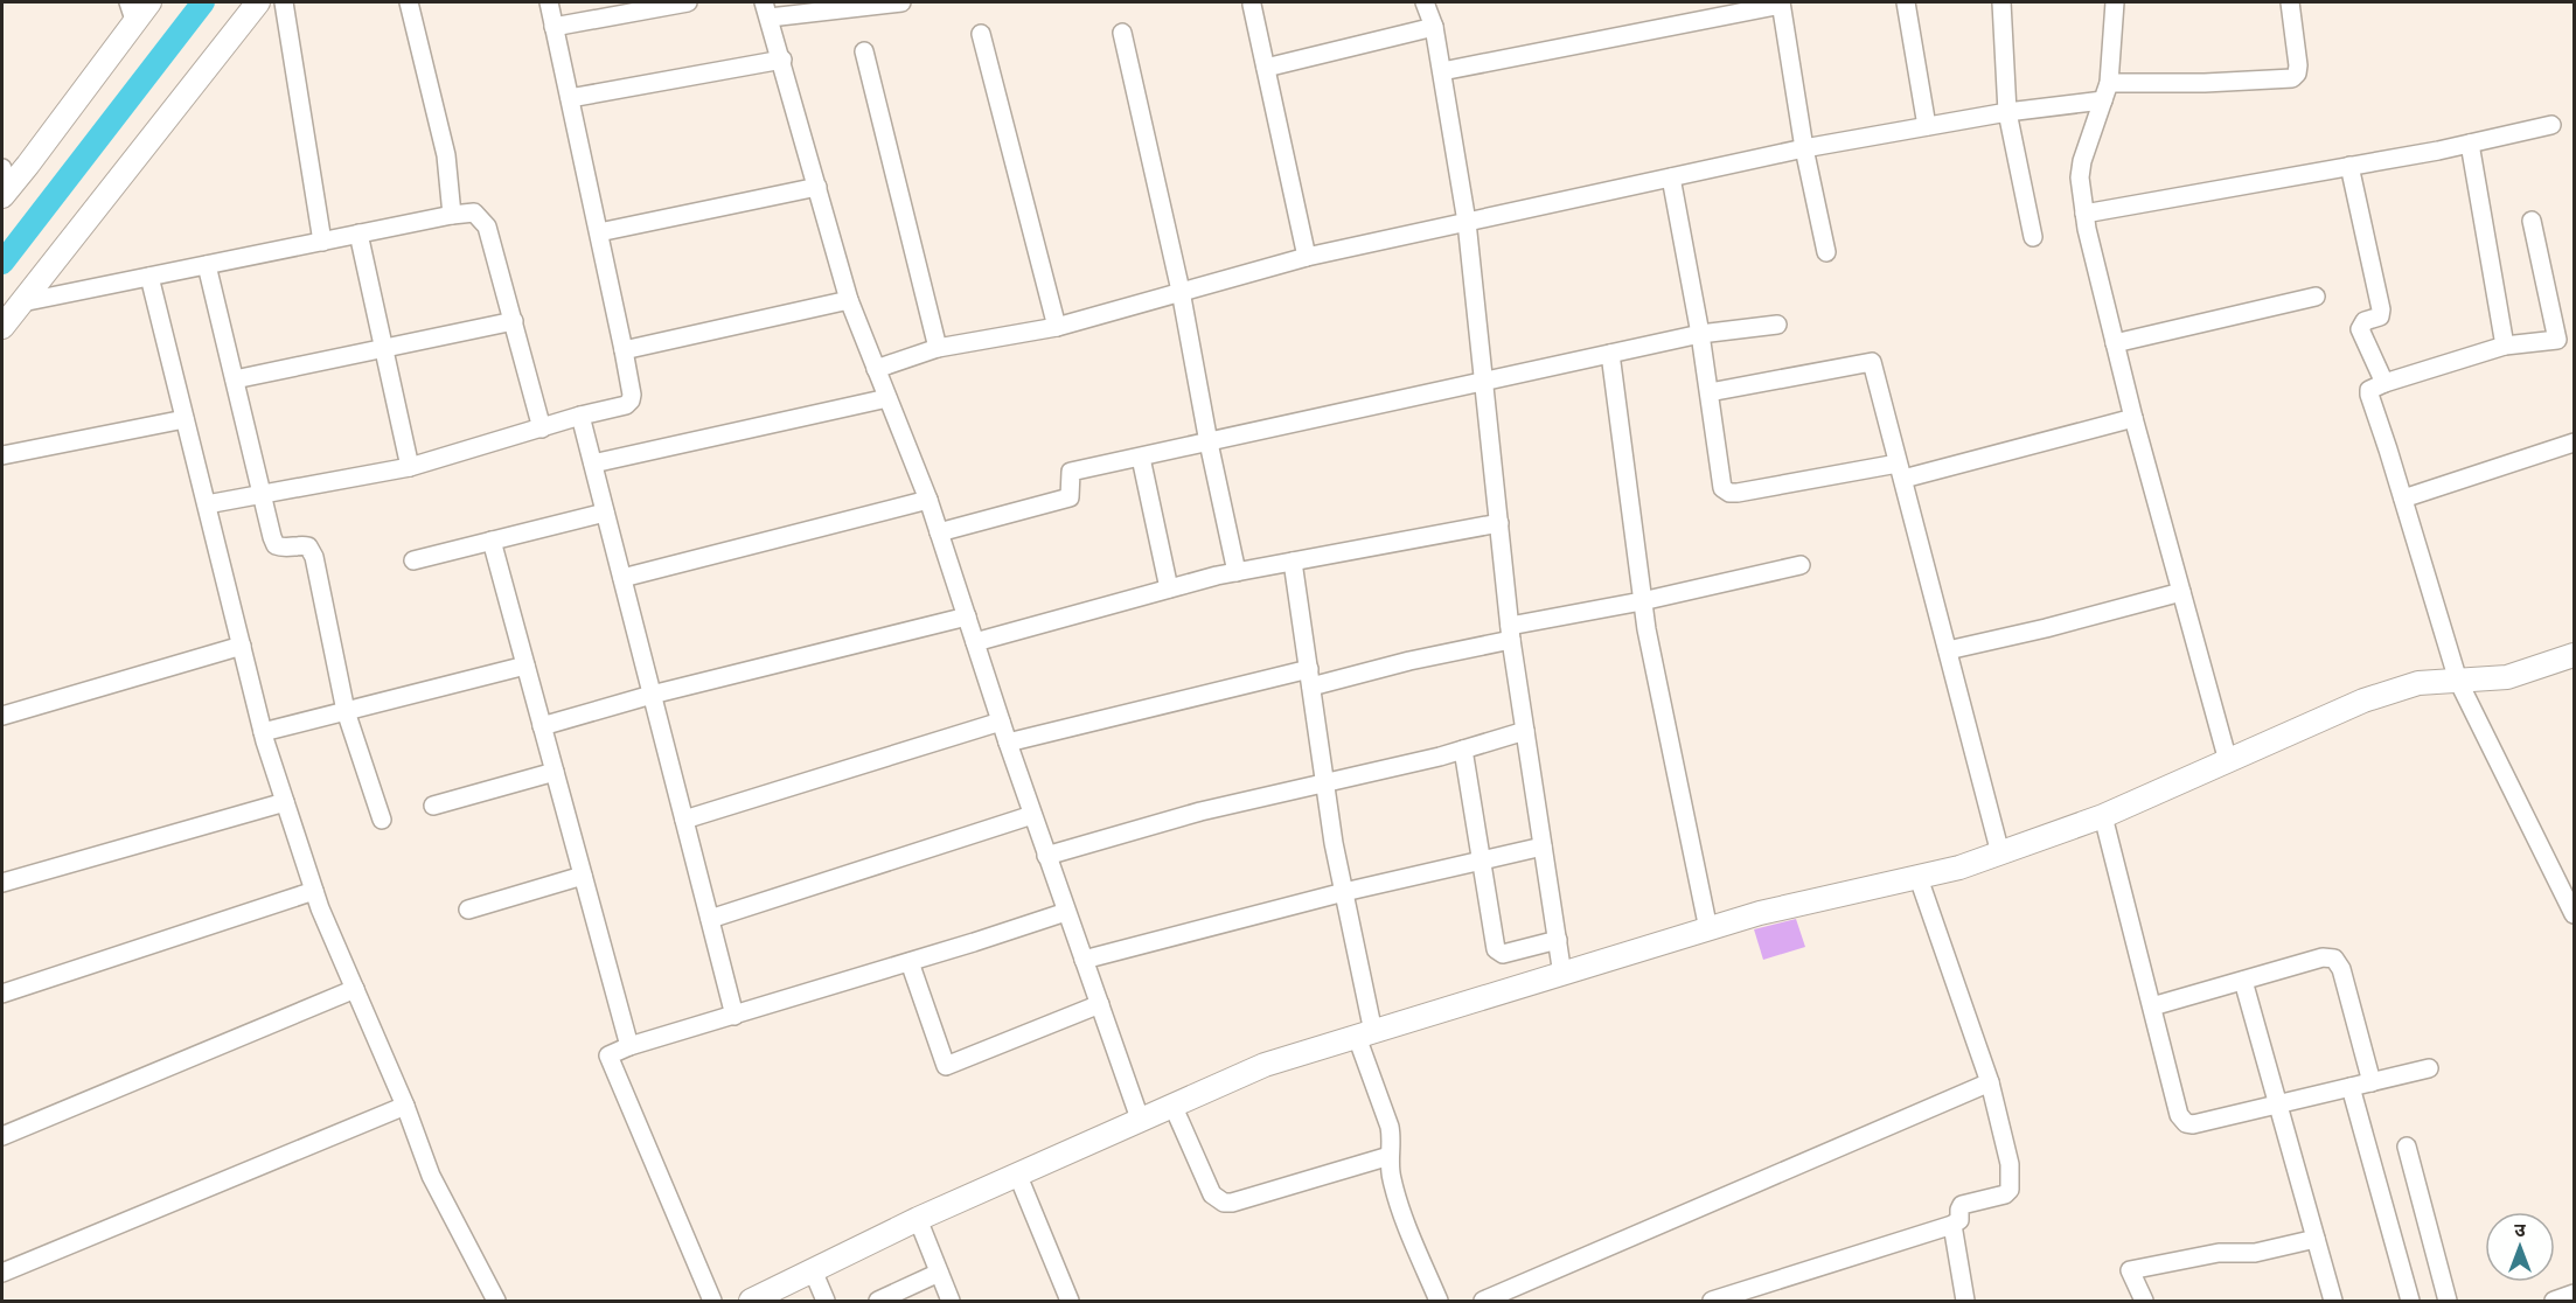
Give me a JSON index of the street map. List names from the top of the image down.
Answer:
{
  "north": "top"
}
